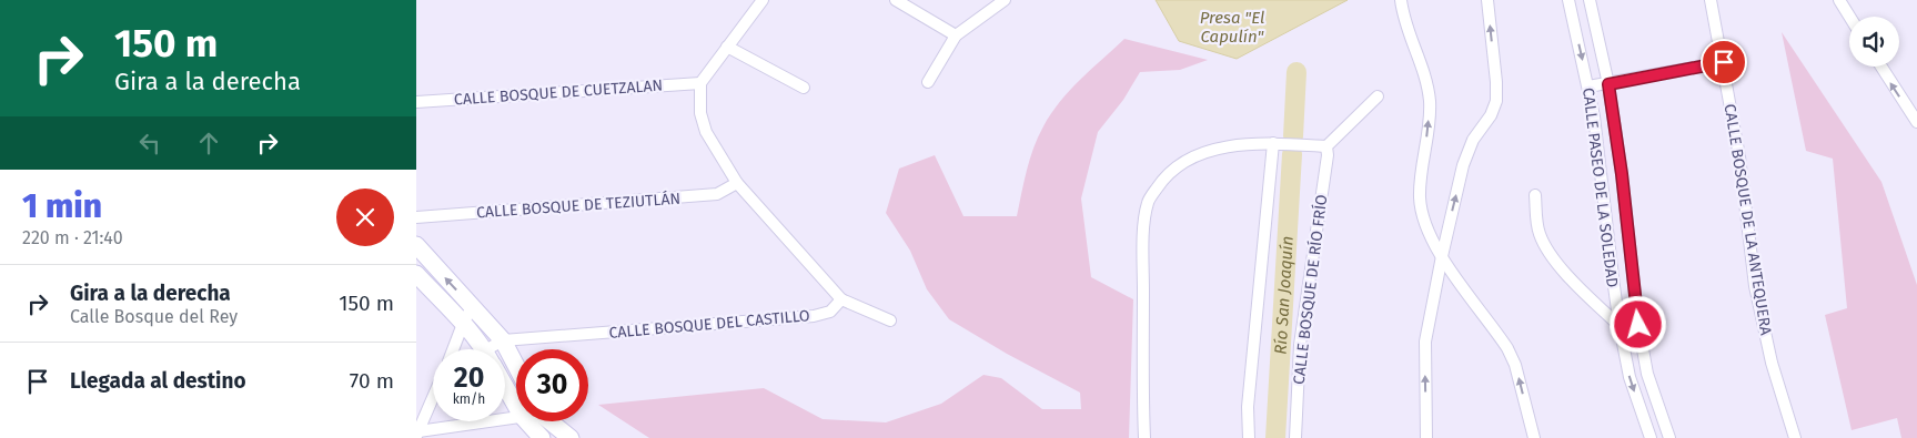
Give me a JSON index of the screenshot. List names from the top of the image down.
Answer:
{
  "streets": {
    "street": [
      "CALLE BOSQUE DE CUETZALAN",
      "CALLE PASEO DE LA SOLEDAD",
      "CALLE BOSQUE DE TEZIUTLÁN",
      "CALLE BOSQUE DE LA ANTEQUERA",
      "CALLE BOSQUE DE RÍO FRÍO",
      "CALLE BOSQUE DEL CASTILLO"
    ]
  },
  "water": ["Presa \"El Capulín\"", "Río San Joaquín"],
  "page": {
    "turn": ["150 m", "Gira a la derecha"],
    "heading": ["1 min", "220 m · 21:40"],
    "list": [
      {
        "name": "Gira a la derecha",
        "note": "Calle Bosque del Rey",
        "value": "150 m"
      },
      {
        "name": "Llegada al destino",
        "value": "70 m"
      }
    ],
    "speed": "20 km/h",
    "limit": "30"
  }
}
